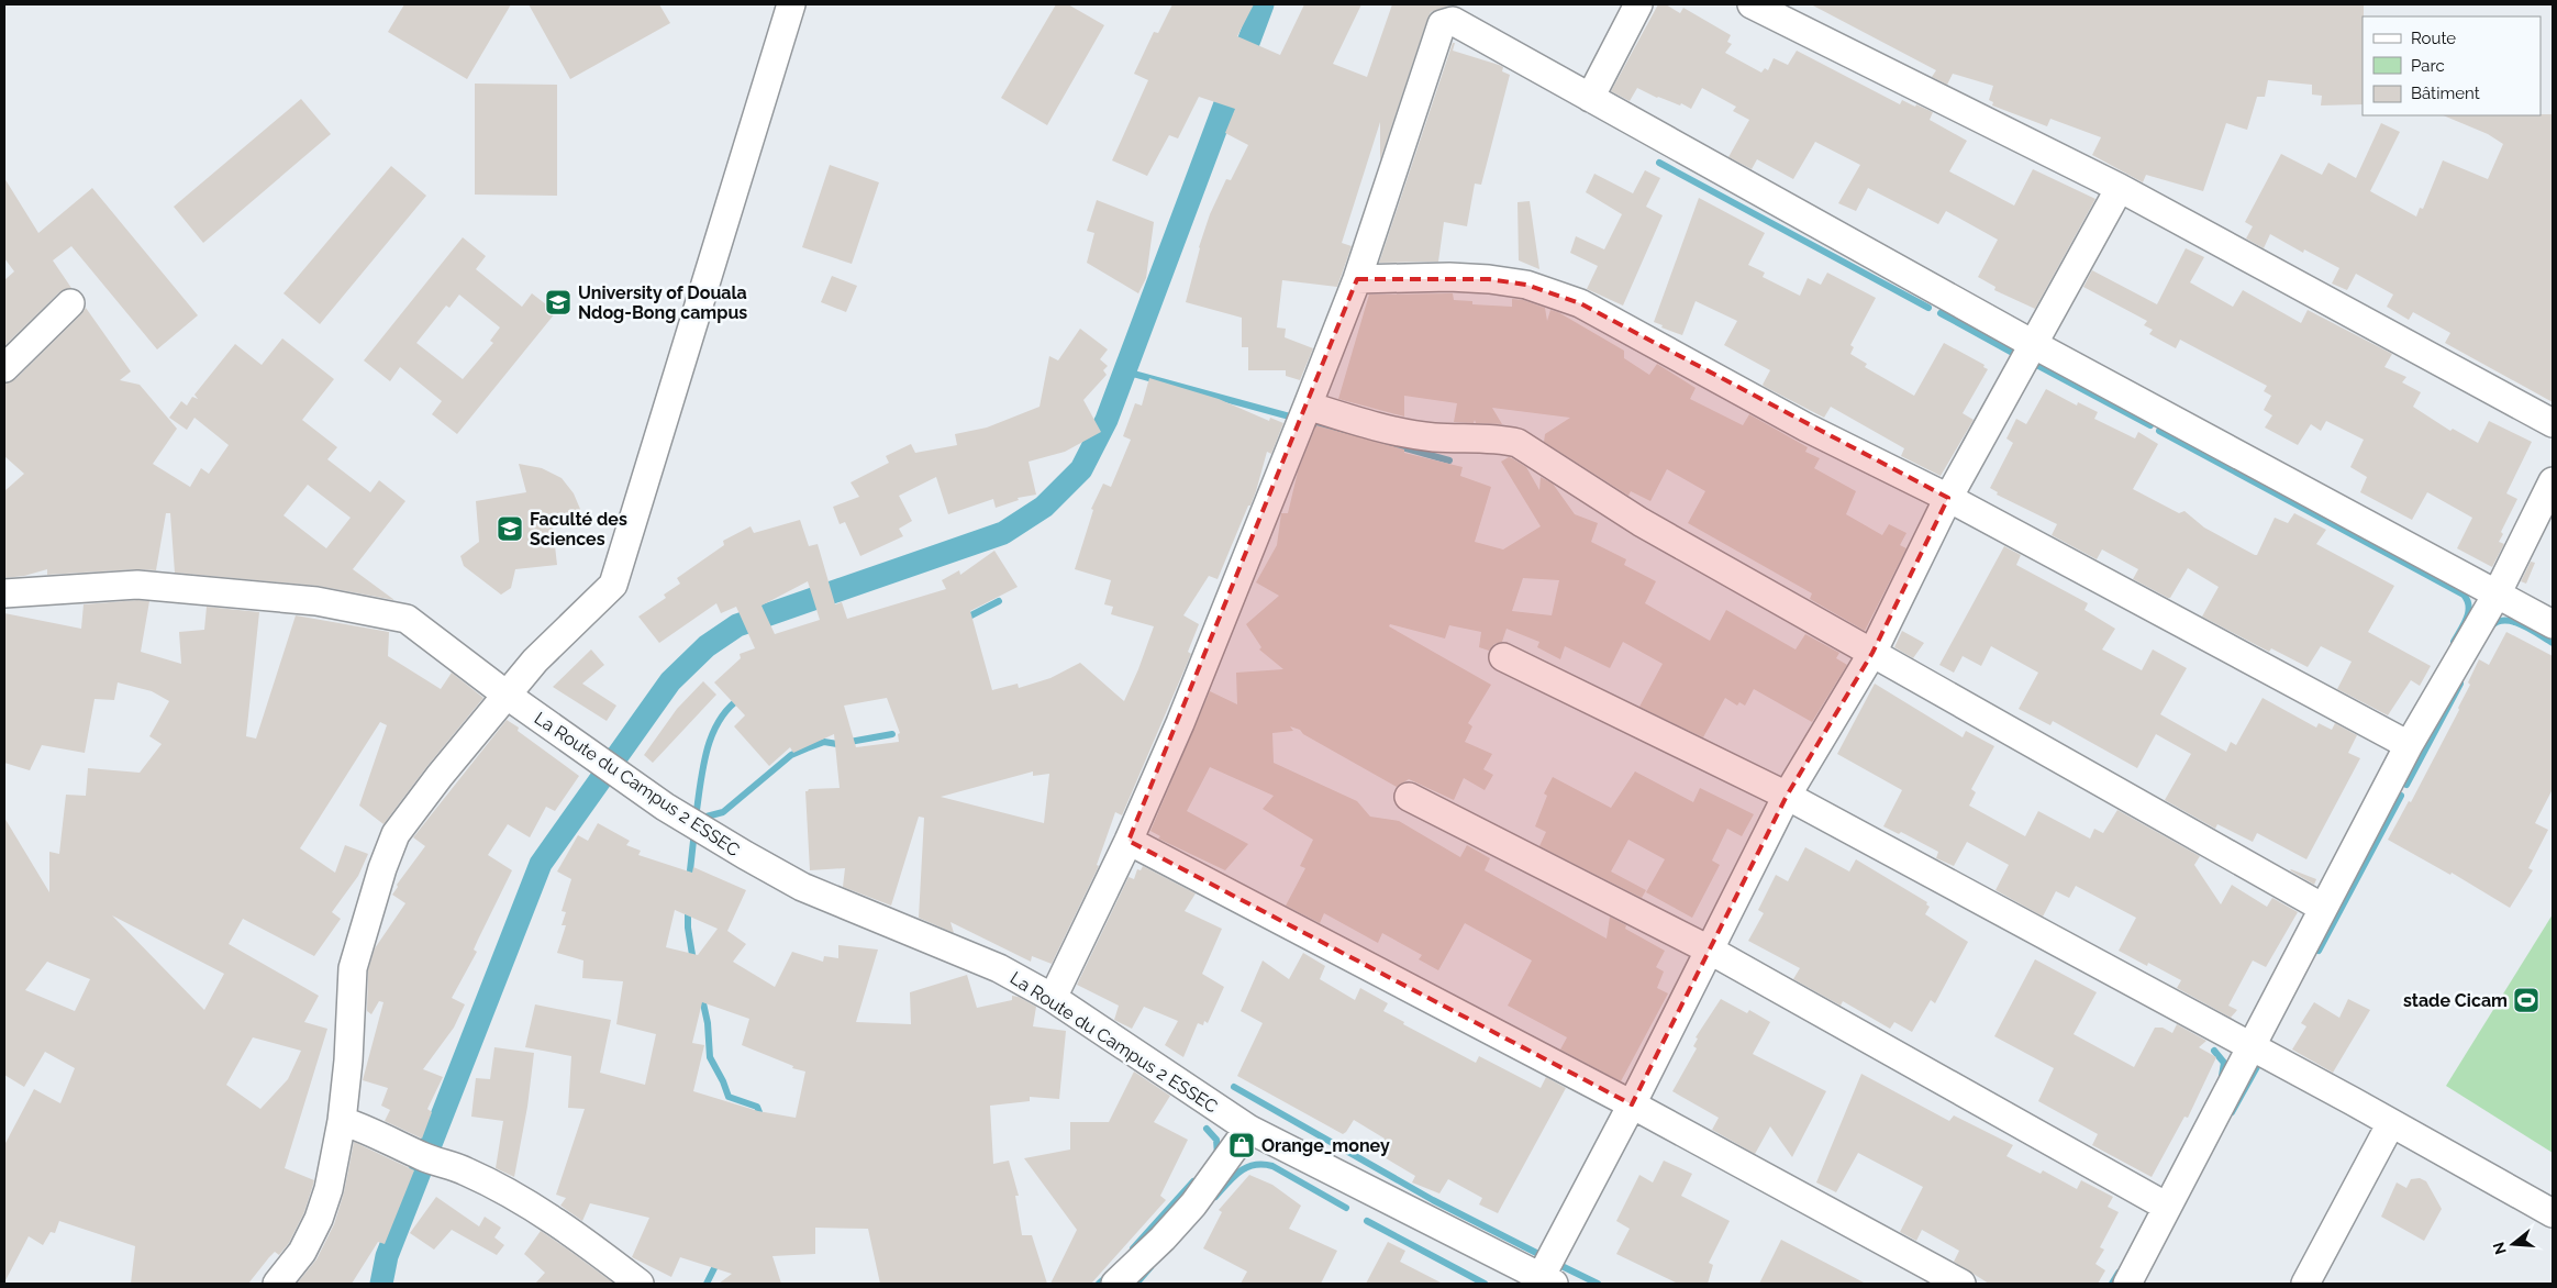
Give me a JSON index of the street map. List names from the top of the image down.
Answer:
{
  "streets": {
    "street": ["La Route du Campus 2 ESSEC"]
  },
  "places": {
    "school or university": ["University of Douala Ndog-Bong campus", "Faculté des Sciences"],
    "sports": ["stade Cicam"],
    "shop": ["Orange_money"]
  },
  "legend": ["Route", "Parc", "Bâtiment"],
  "north": "left"
}
